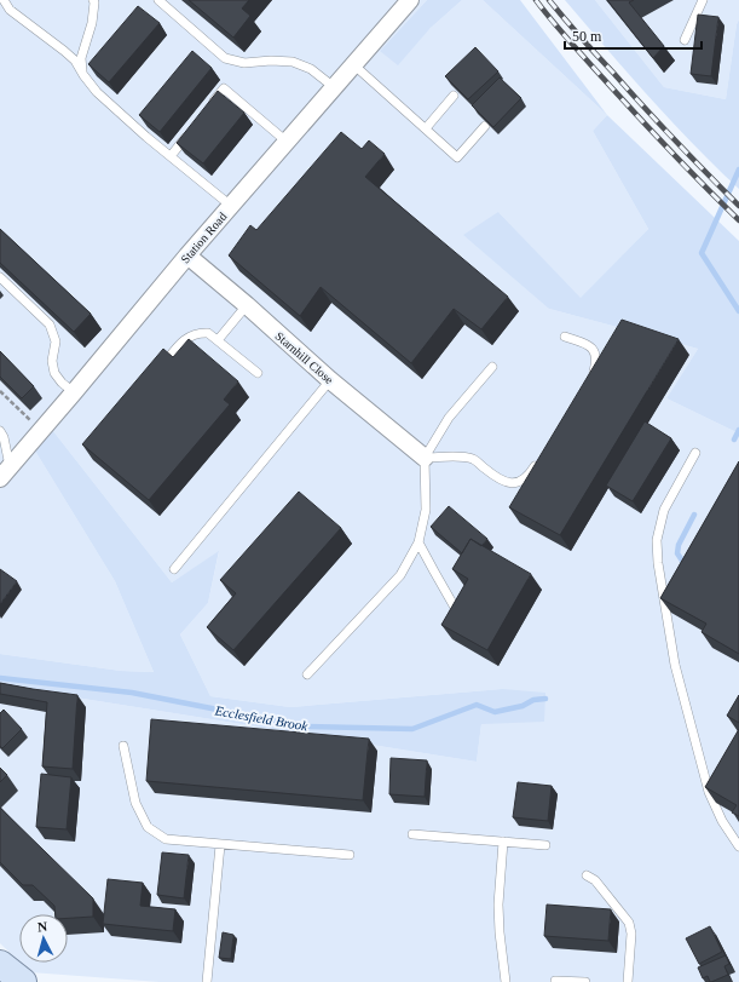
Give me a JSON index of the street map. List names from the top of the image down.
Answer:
{
  "streets": {
    "street": ["Station Road", "Starnhill Close"]
  },
  "crossings": [
    ["Station Road", "Starnhill Close"]
  ],
  "water": ["Ecclesfield Brook"],
  "scale_bar": "50 m",
  "north": "top"
}
